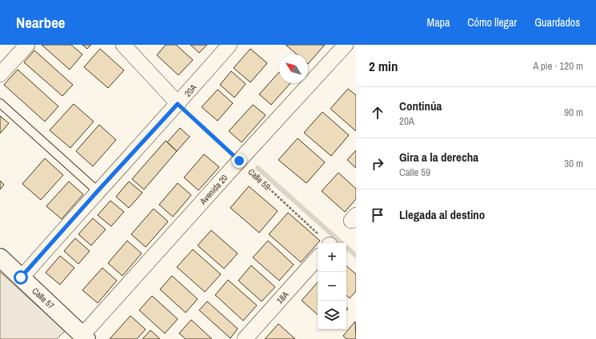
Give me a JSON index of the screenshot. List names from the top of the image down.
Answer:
{
  "streets": {
    "street": [
      "20A",
      "Avenida 20",
      "18A",
      "Calle 57"
    ],
    "path": ["Calle 59"]
  },
  "crossings": [
    ["20A", "Calle 59"],
    ["20A", "Calle 57"],
    ["Calle 59", "Avenida 20"],
    ["Avenida 20", "Calle 57"]
  ],
  "north": "top left",
  "page": {
    "header": "Nearbee",
    "nav": ["Mapa", "Cómo llegar", "Guardados"],
    "heading": ["2 min", "A pie · 120 m"],
    "list": [
      ["Continúa", "20A", "90 m"],
      ["Gira a la derecha", "Calle 59", "30 m"],
      "Llegada al destino"
    ],
    "map_buttons": ["+", "−"]
  }
}
